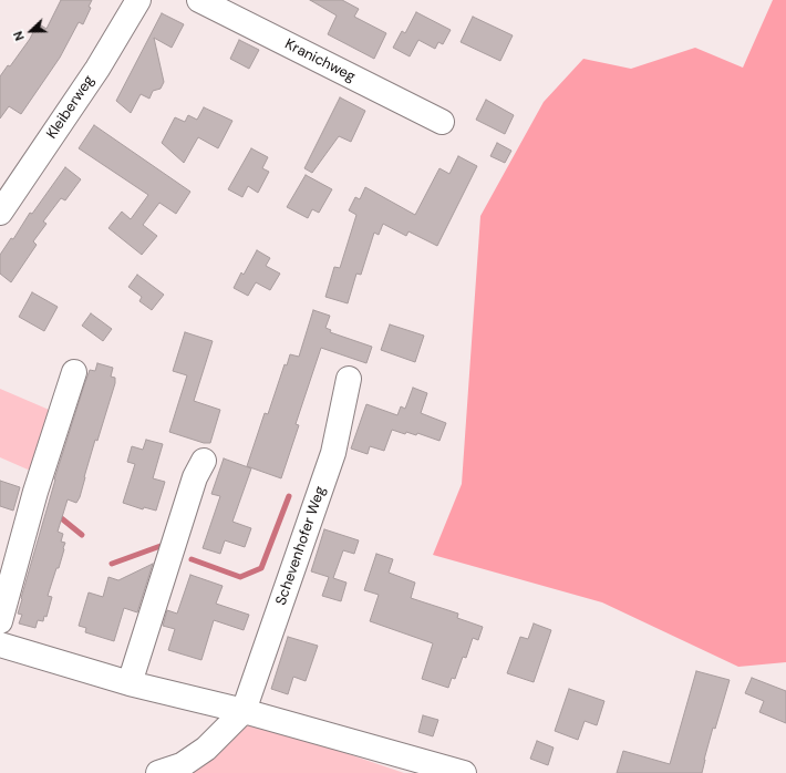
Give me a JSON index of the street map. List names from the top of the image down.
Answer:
{
  "streets": {
    "street": ["Kranichweg", "Kleiberweg", "Schevenhofer Weg"]
  },
  "north": "left"
}
